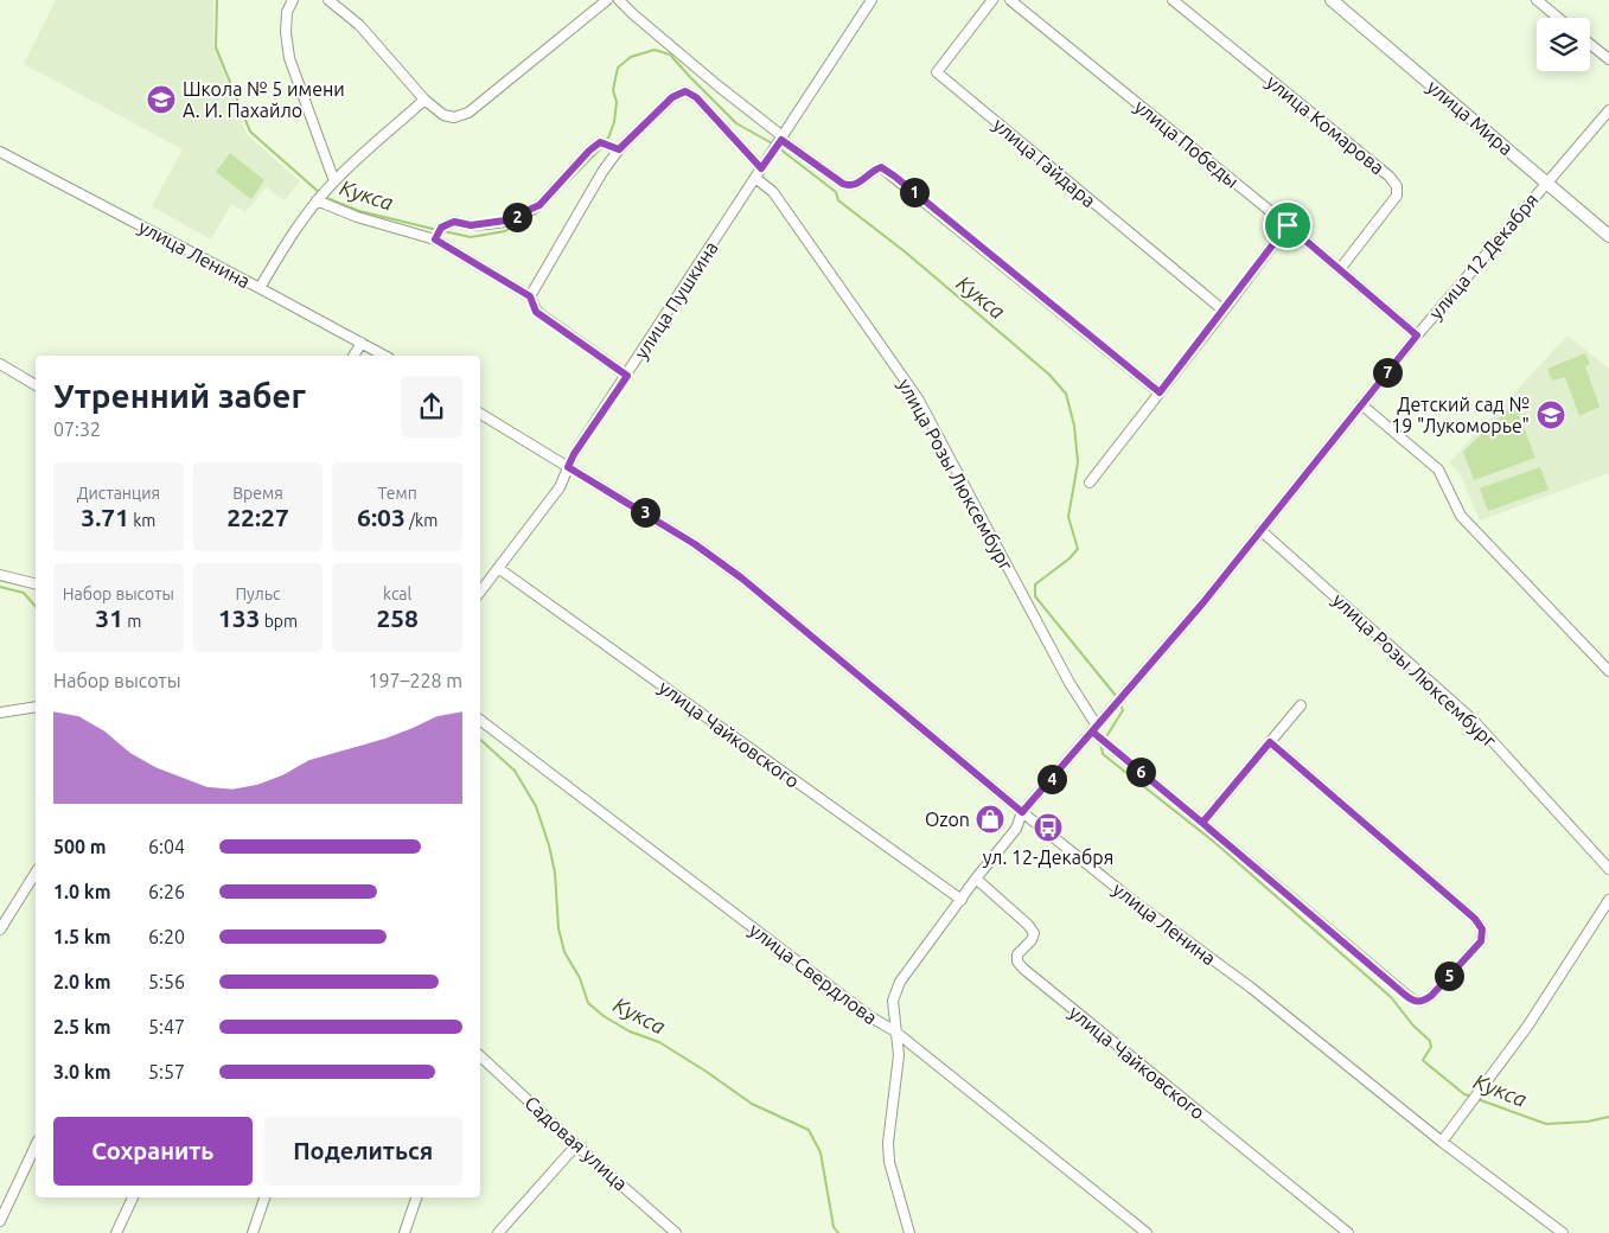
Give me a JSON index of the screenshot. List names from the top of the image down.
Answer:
{
  "streets": {
    "main road": ["улица Мира"],
    "street": [
      "улица Комарова",
      "улица Победы",
      "улица Гайдара",
      "улица Ленина",
      "улица 12 Декабря",
      "улица Пушкина",
      "улица Розы Люксембург",
      "улица Чайковского",
      "улица Свердлова",
      "Садовая улица"
    ]
  },
  "crossings": [
    ["улица Мира", "улица 12 Декабря"],
    ["улица Комарова", "улица Победы"],
    ["улица Победы", "улица 12 Декабря"],
    ["улица Ленина", "улица 12 Декабря"],
    ["улица Ленина", "улица Пушкина"],
    ["улица 12 Декабря", "улица Розы Люксембург"],
    ["улица 12 Декабря", "улица Чайковского"],
    ["улица 12 Декабря", "улица Свердлова"],
    ["улица Пушкина", "улица Розы Люксембург"],
    ["улица Пушкина", "улица Чайковского"]
  ],
  "water": ["Кукса"],
  "places": {
    "school or university": ["Школа № 5 имени А. И. Пахайло", "Детский сад № 19 \"Лукоморье\""],
    "shop": ["Ozon"],
    "bus stop": ["ул. 12-Декабря"]
  },
  "page": {
    "pins": [
      "1",
      "2",
      "7",
      "3",
      "6",
      "4",
      "5"
    ],
    "heading": ["Утренний забег", "07:32"],
    "stats": [
      ["Дистанция", "3.71 km"],
      ["Время", "22:27"],
      ["Темп", "6:03 /km"],
      ["Набор высоты", "31 m"],
      ["Пульс", "133 bpm"],
      ["kcal", "258"]
    ],
    "chart": ["Набор высоты", "197–228 m"],
    "list": [
      {
        "name": "500 m",
        "note": "6:04"
      },
      {
        "name": "1.0 km",
        "note": "6:26"
      },
      {
        "name": "1.5 km",
        "note": "6:20"
      },
      {
        "name": "2.0 km",
        "note": "5:56"
      },
      {
        "name": "2.5 km",
        "note": "5:47"
      },
      {
        "name": "3.0 km",
        "note": "5:57"
      }
    ],
    "buttons": ["Сохранить", "Поделиться"]
  }
}
